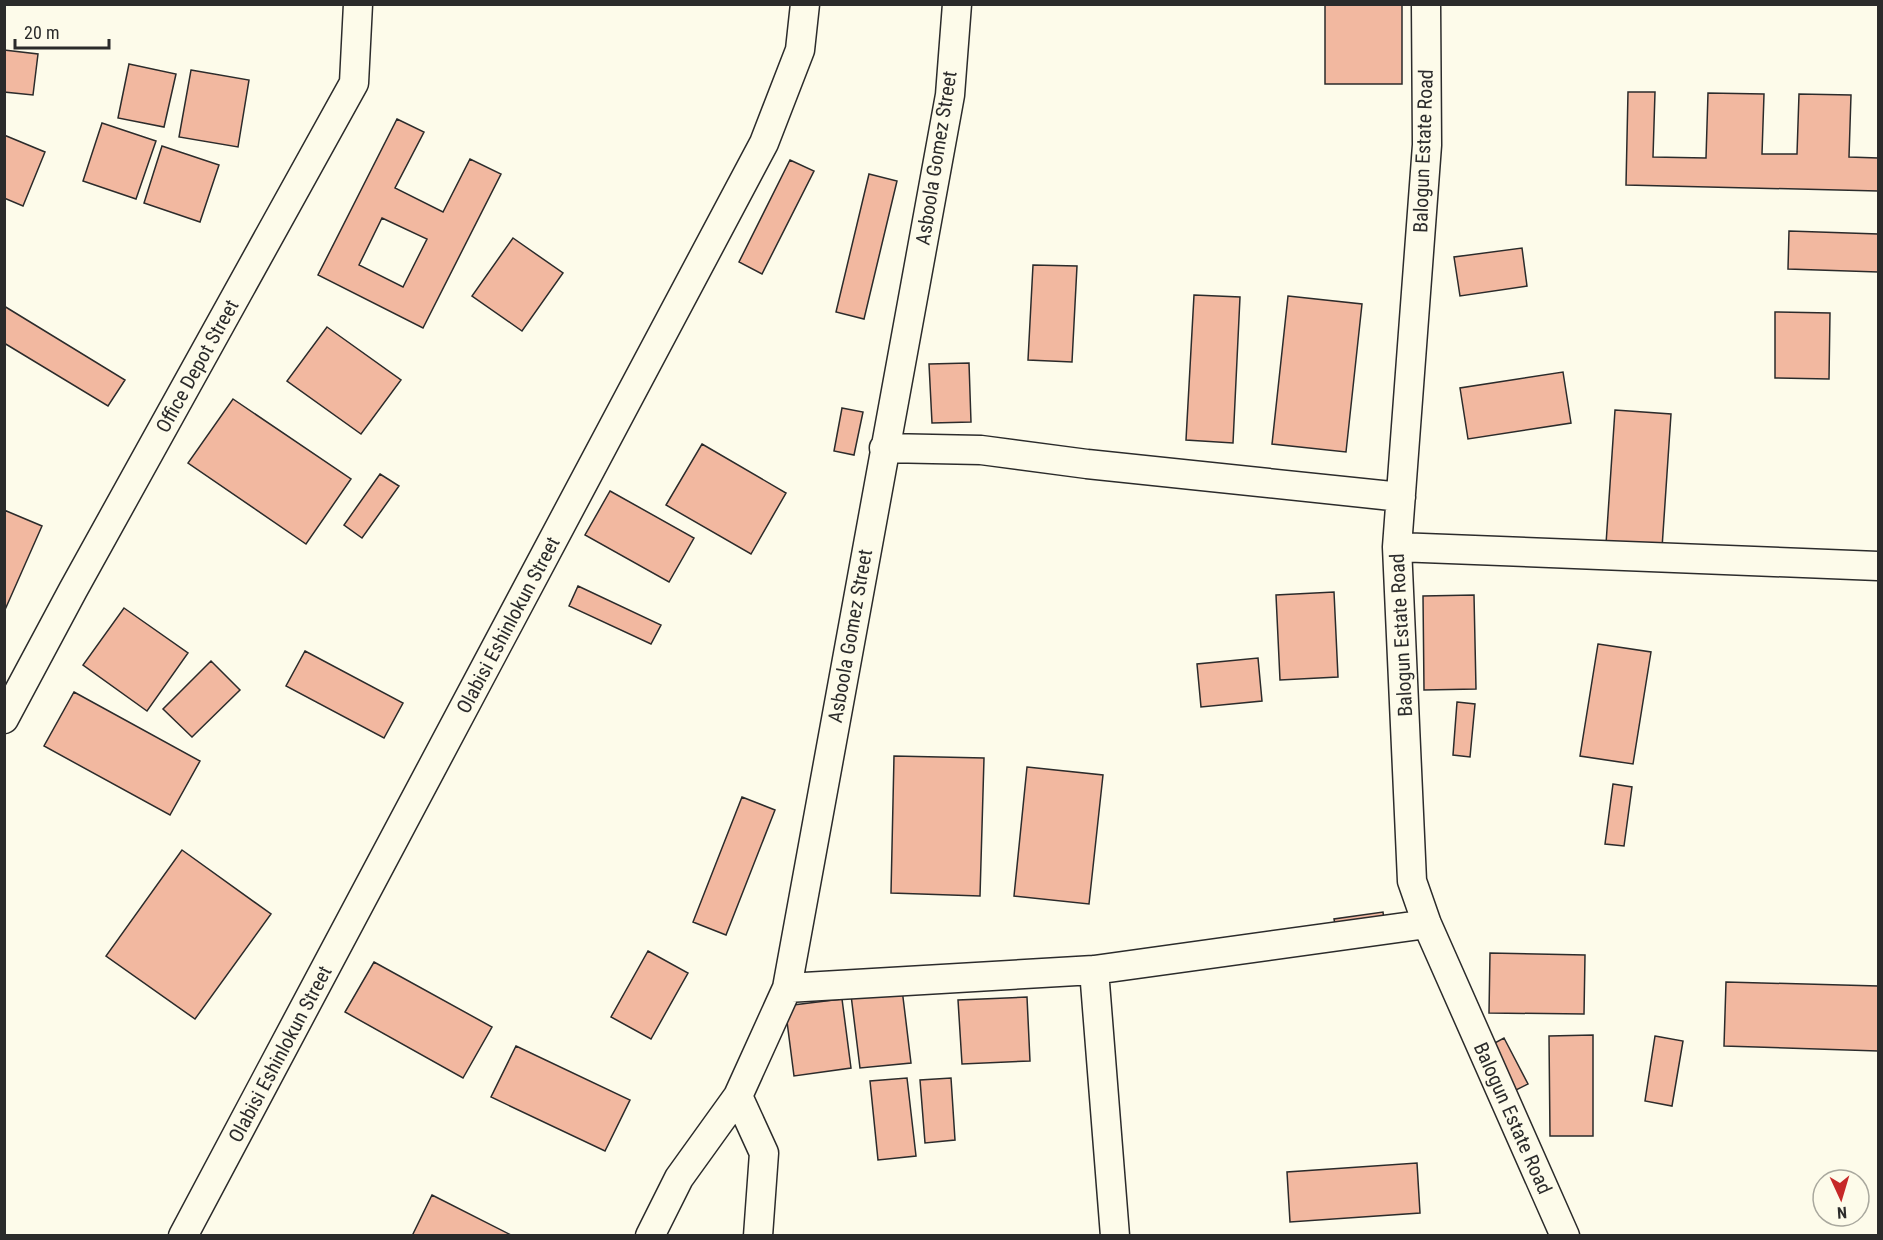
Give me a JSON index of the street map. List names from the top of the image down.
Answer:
{
  "streets": {
    "street": [
      "Balogun Estate Road",
      "Asboola Gomez Street",
      "Office Depot Street",
      "Olabisi Eshinlokun Street"
    ]
  },
  "scale_bar": "20 m",
  "north": "bottom"
}
